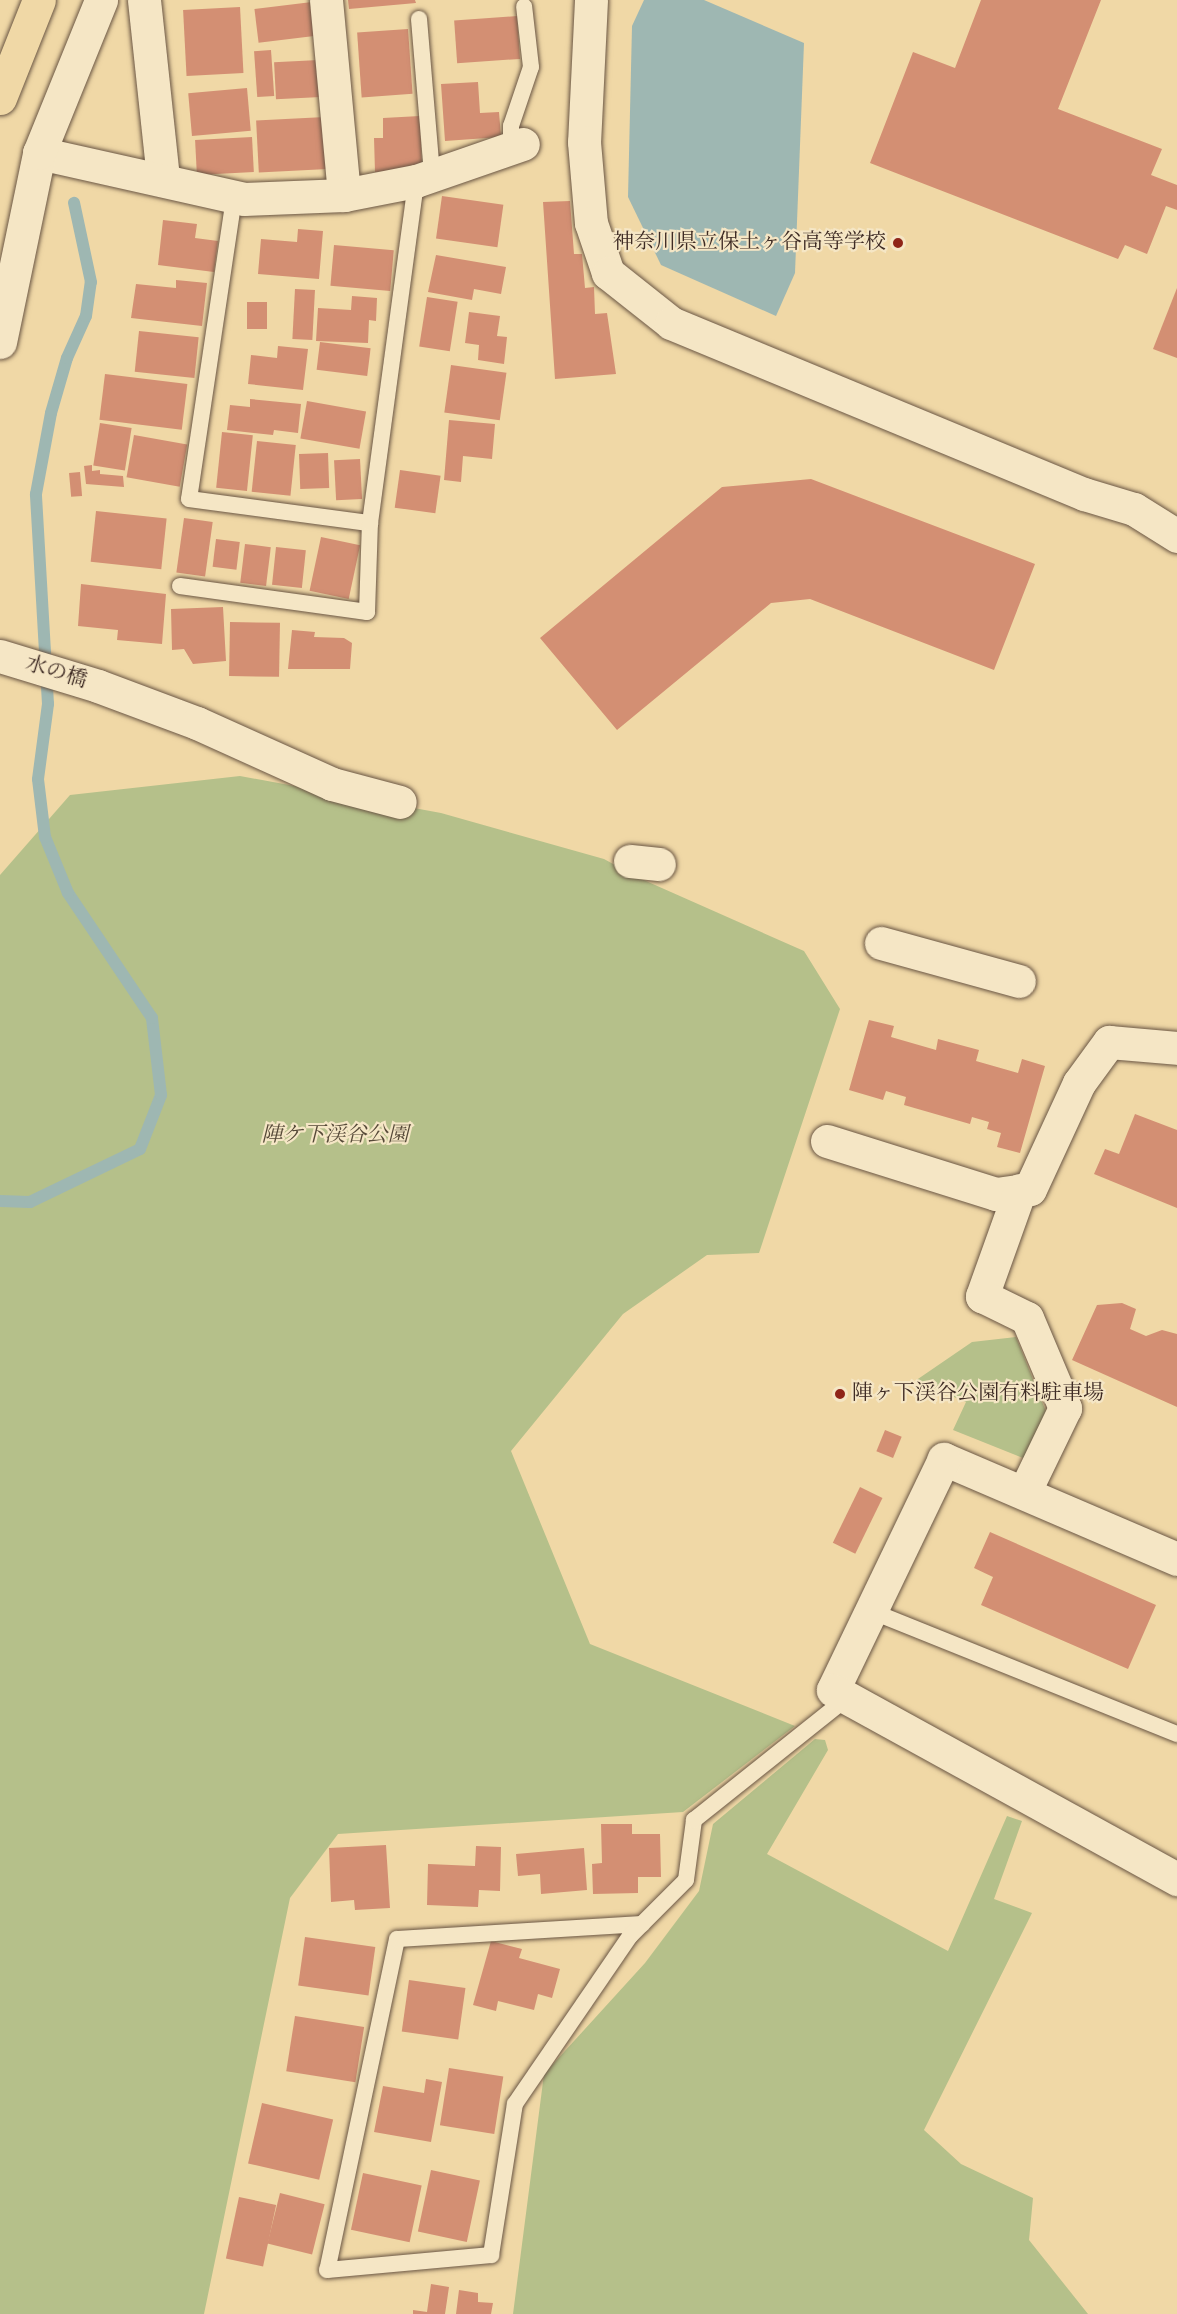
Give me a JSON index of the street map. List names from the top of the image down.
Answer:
{
  "streets": {
    "street": ["水の橋"]
  },
  "parks": ["陣ケ下渓谷公園"],
  "places": ["神奈川県立保土ヶ谷高等学校", "陣ヶ下渓谷公園有料駐車場"]
}
